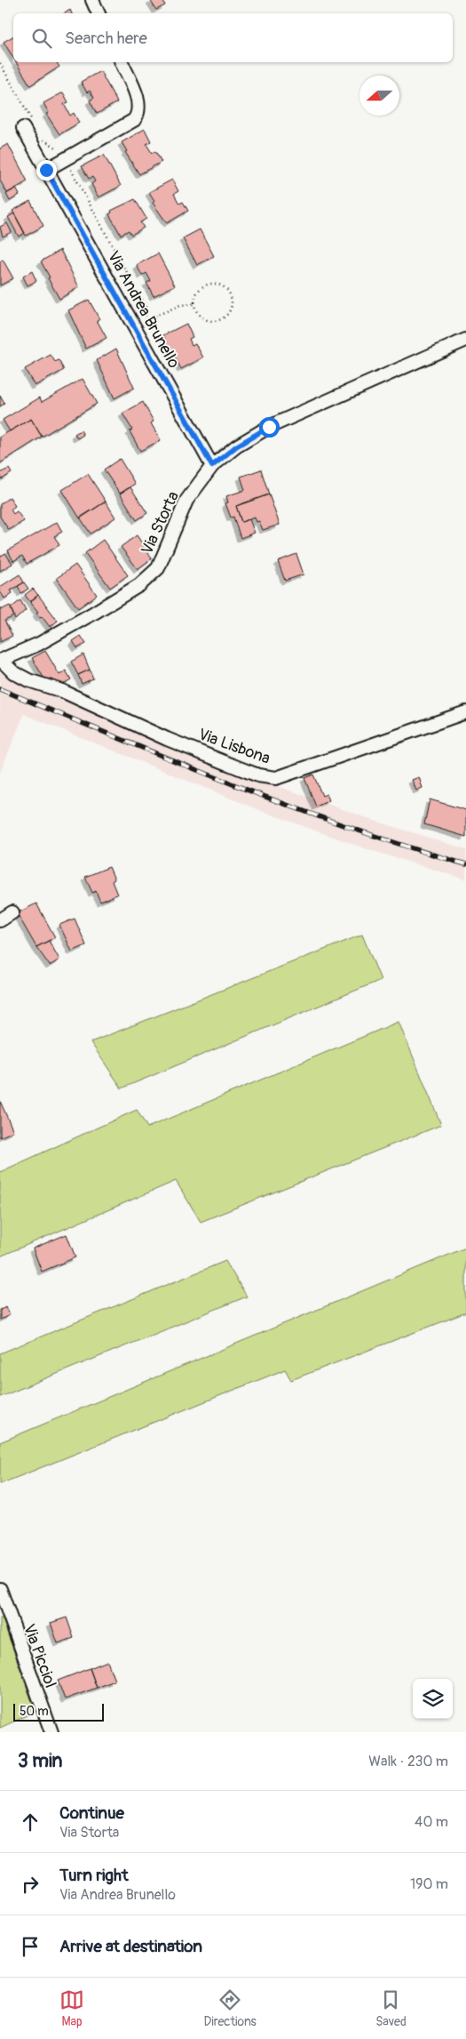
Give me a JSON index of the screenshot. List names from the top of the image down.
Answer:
{
  "streets": {
    "street": [
      "Via Andrea Brunello",
      "Via Storta",
      "Via Lisbona",
      "Via Picciol"
    ]
  },
  "crossings": [
    ["Via Andrea Brunello", "Via Storta"],
    ["Via Storta", "Via Lisbona"]
  ],
  "scale_bar": "50 m",
  "north": "left",
  "page": {
    "search": "Search here",
    "scale": "50 m",
    "heading": ["3 min", "Walk · 230 m"],
    "list": [
      ["Continue", "Via Storta", "40 m"],
      ["Turn right", "Via Andrea Brunello", "190 m"],
      "Arrive at destination"
    ],
    "nav": ["Map", "Directions", "Saved"]
  }
}
